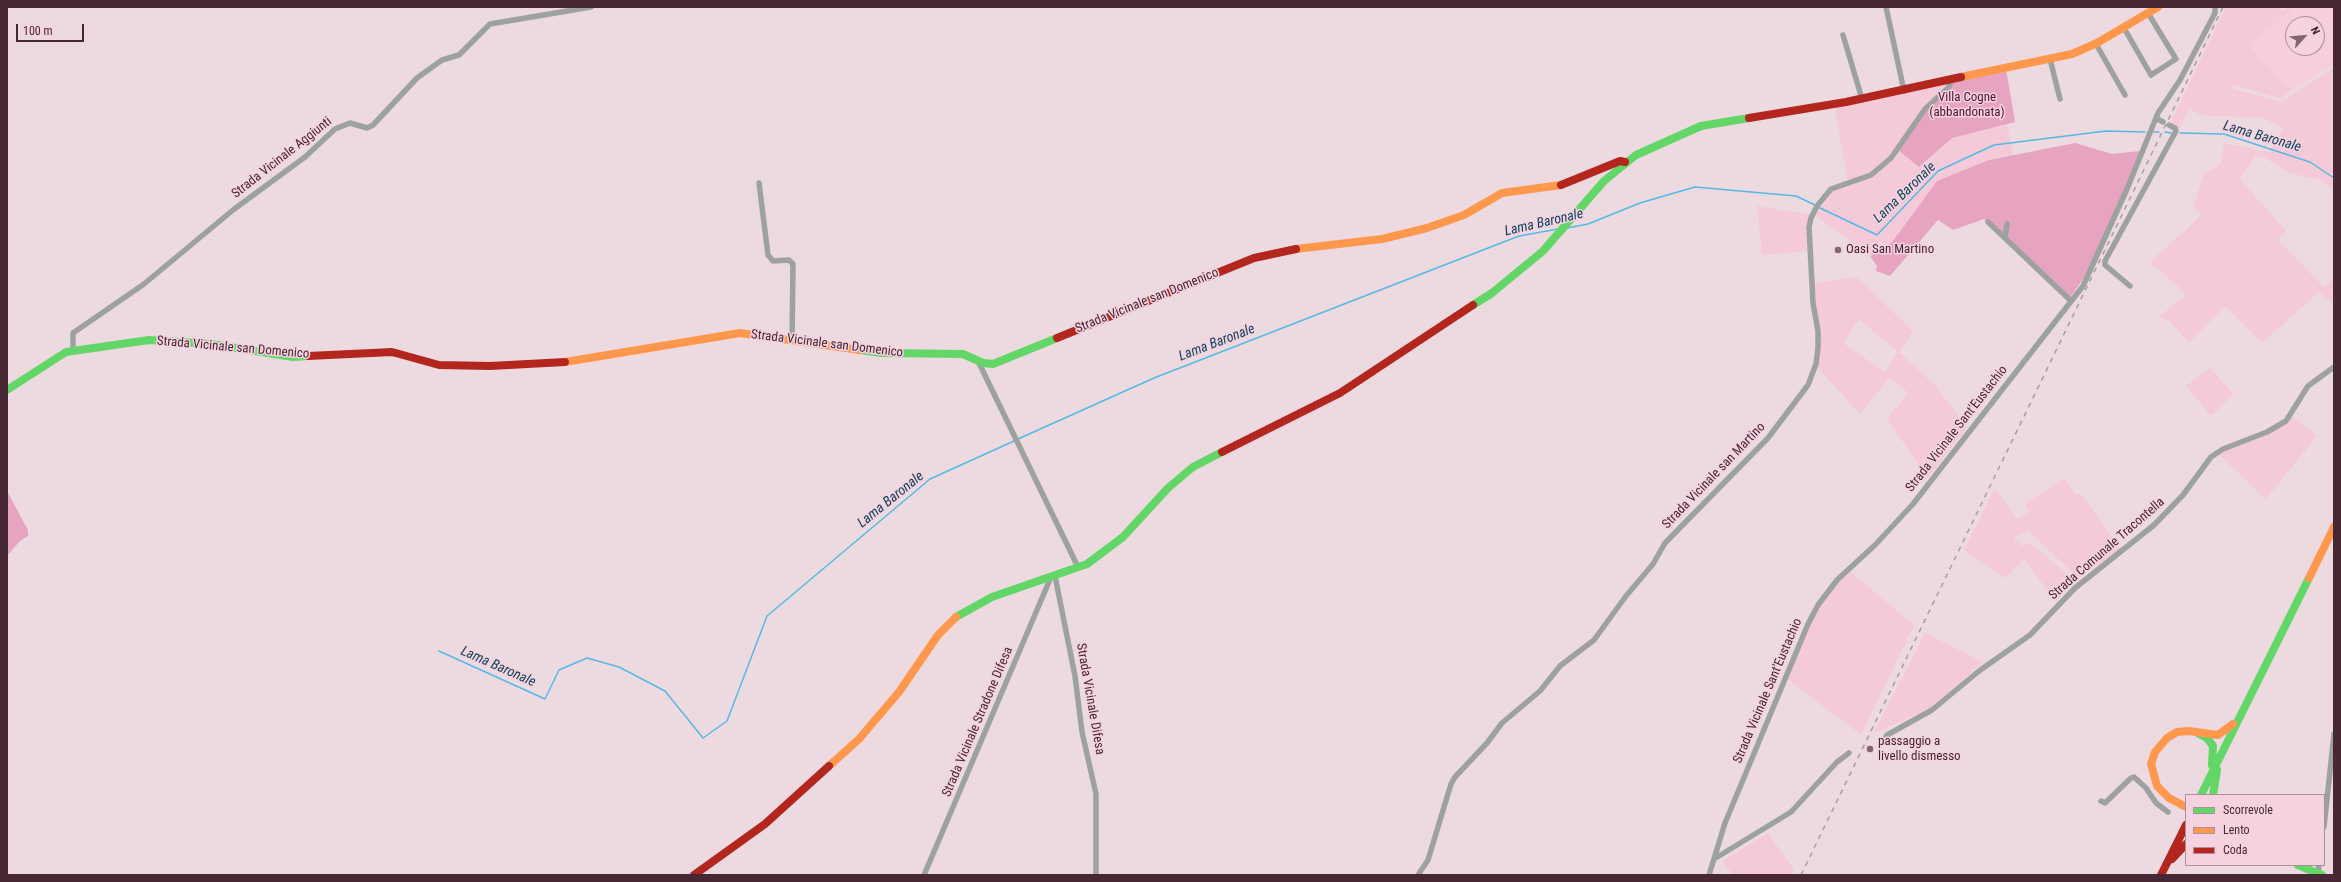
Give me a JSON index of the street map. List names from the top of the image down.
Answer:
{
  "streets": {
    "main road": ["Strada Vicinale san Domenico"],
    "street": [
      "Strada Vicinale Aggiunti",
      "Strada Vicinale Sant'Eustachio",
      "Strada Vicinale san Martino",
      "Strada Comunale Tracontella",
      "Strada Vicinale Difesa",
      "Strada Vicinale Stradone Difesa"
    ]
  },
  "crossings": [
    ["Strada Vicinale Aggiunti", "Strada Vicinale san Domenico"],
    ["Strada Vicinale Difesa", "Strada Vicinale Stradone Difesa"]
  ],
  "water": ["Lama Baronale"],
  "parks": ["Villa Cogne (abbandonata)"],
  "places": ["Oasi San Martino", "passaggio a livello dismesso"],
  "legend": ["Scorrevole", "Lento", "Coda"],
  "scale_bar": "100 m",
  "north": "top right"
}
